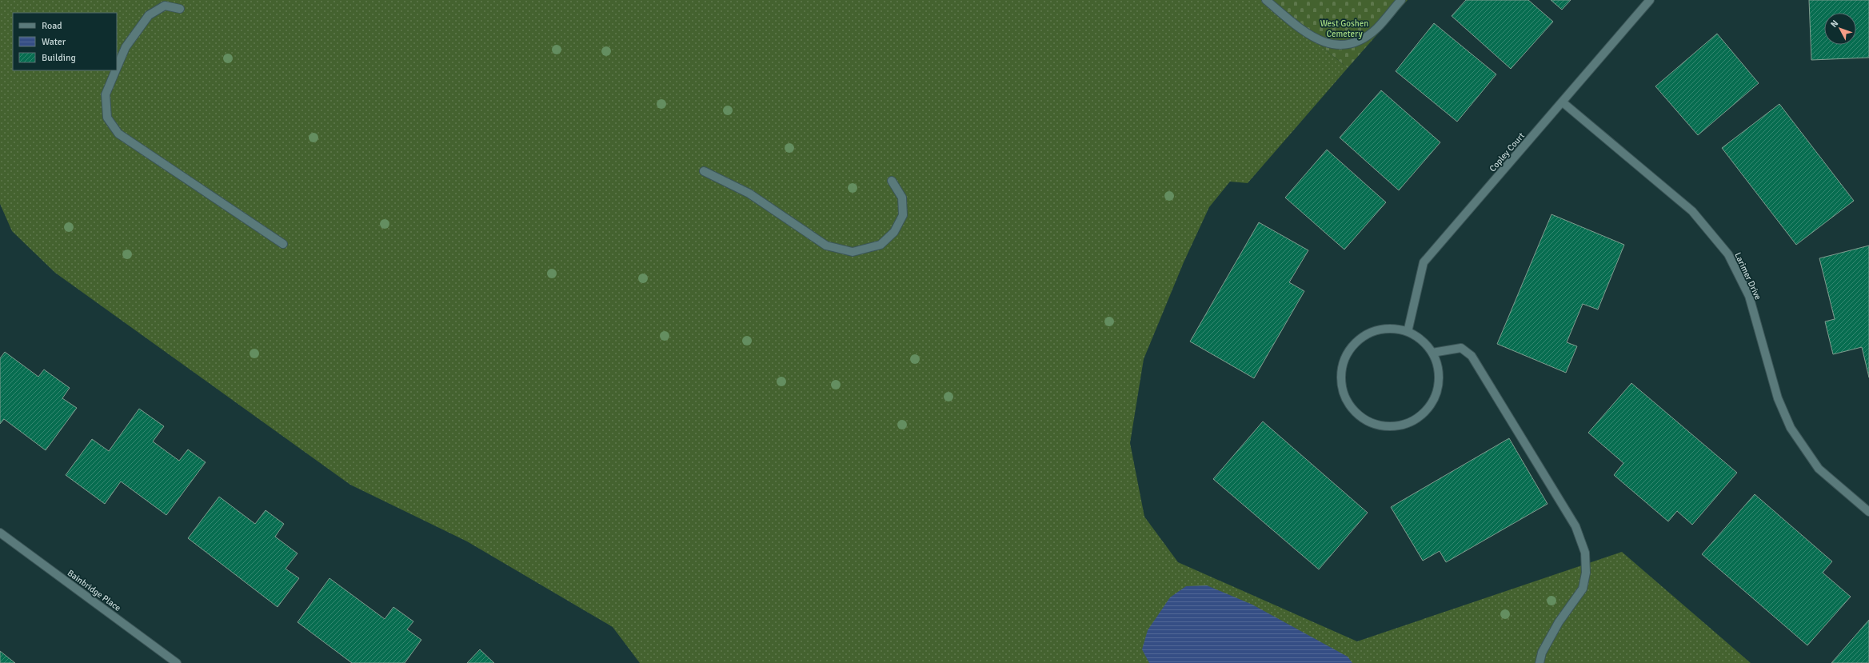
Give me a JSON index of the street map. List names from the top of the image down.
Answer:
{
  "streets": {
    "street": ["Copley Court", "Larimer Drive", "Bainbridge Place"]
  },
  "crossings": [
    ["Copley Court", "Larimer Drive"]
  ],
  "parks": ["West Goshen Cemetery"],
  "legend": ["Road", "Water", "Building"],
  "north": "top left"
}
